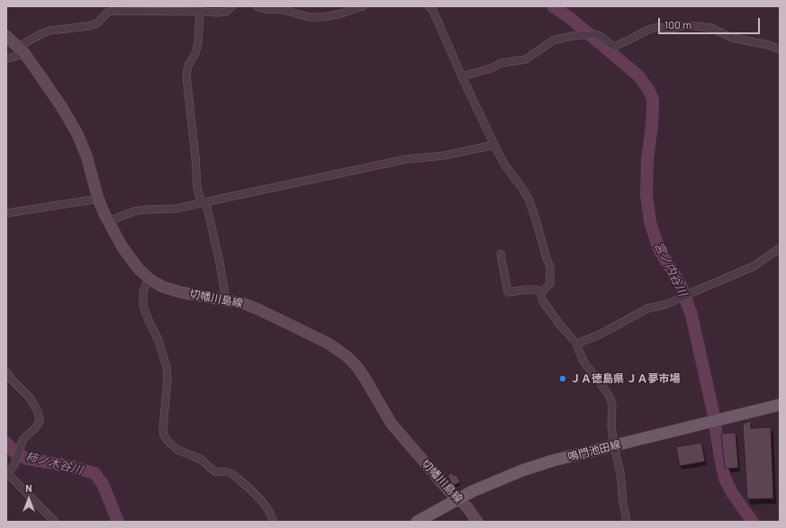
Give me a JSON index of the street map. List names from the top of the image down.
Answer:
{
  "streets": {
    "main road": ["切幡川島線", "鳴門池田線"]
  },
  "crossings": [
    ["切幡川島線", "鳴門池田線"]
  ],
  "water": ["宮ノ内谷川", "柿ノ木谷川"],
  "places": ["ＪＡ徳島県 ＪＡ夢市場"],
  "scale_bar": "100 m",
  "north": "top"
}
